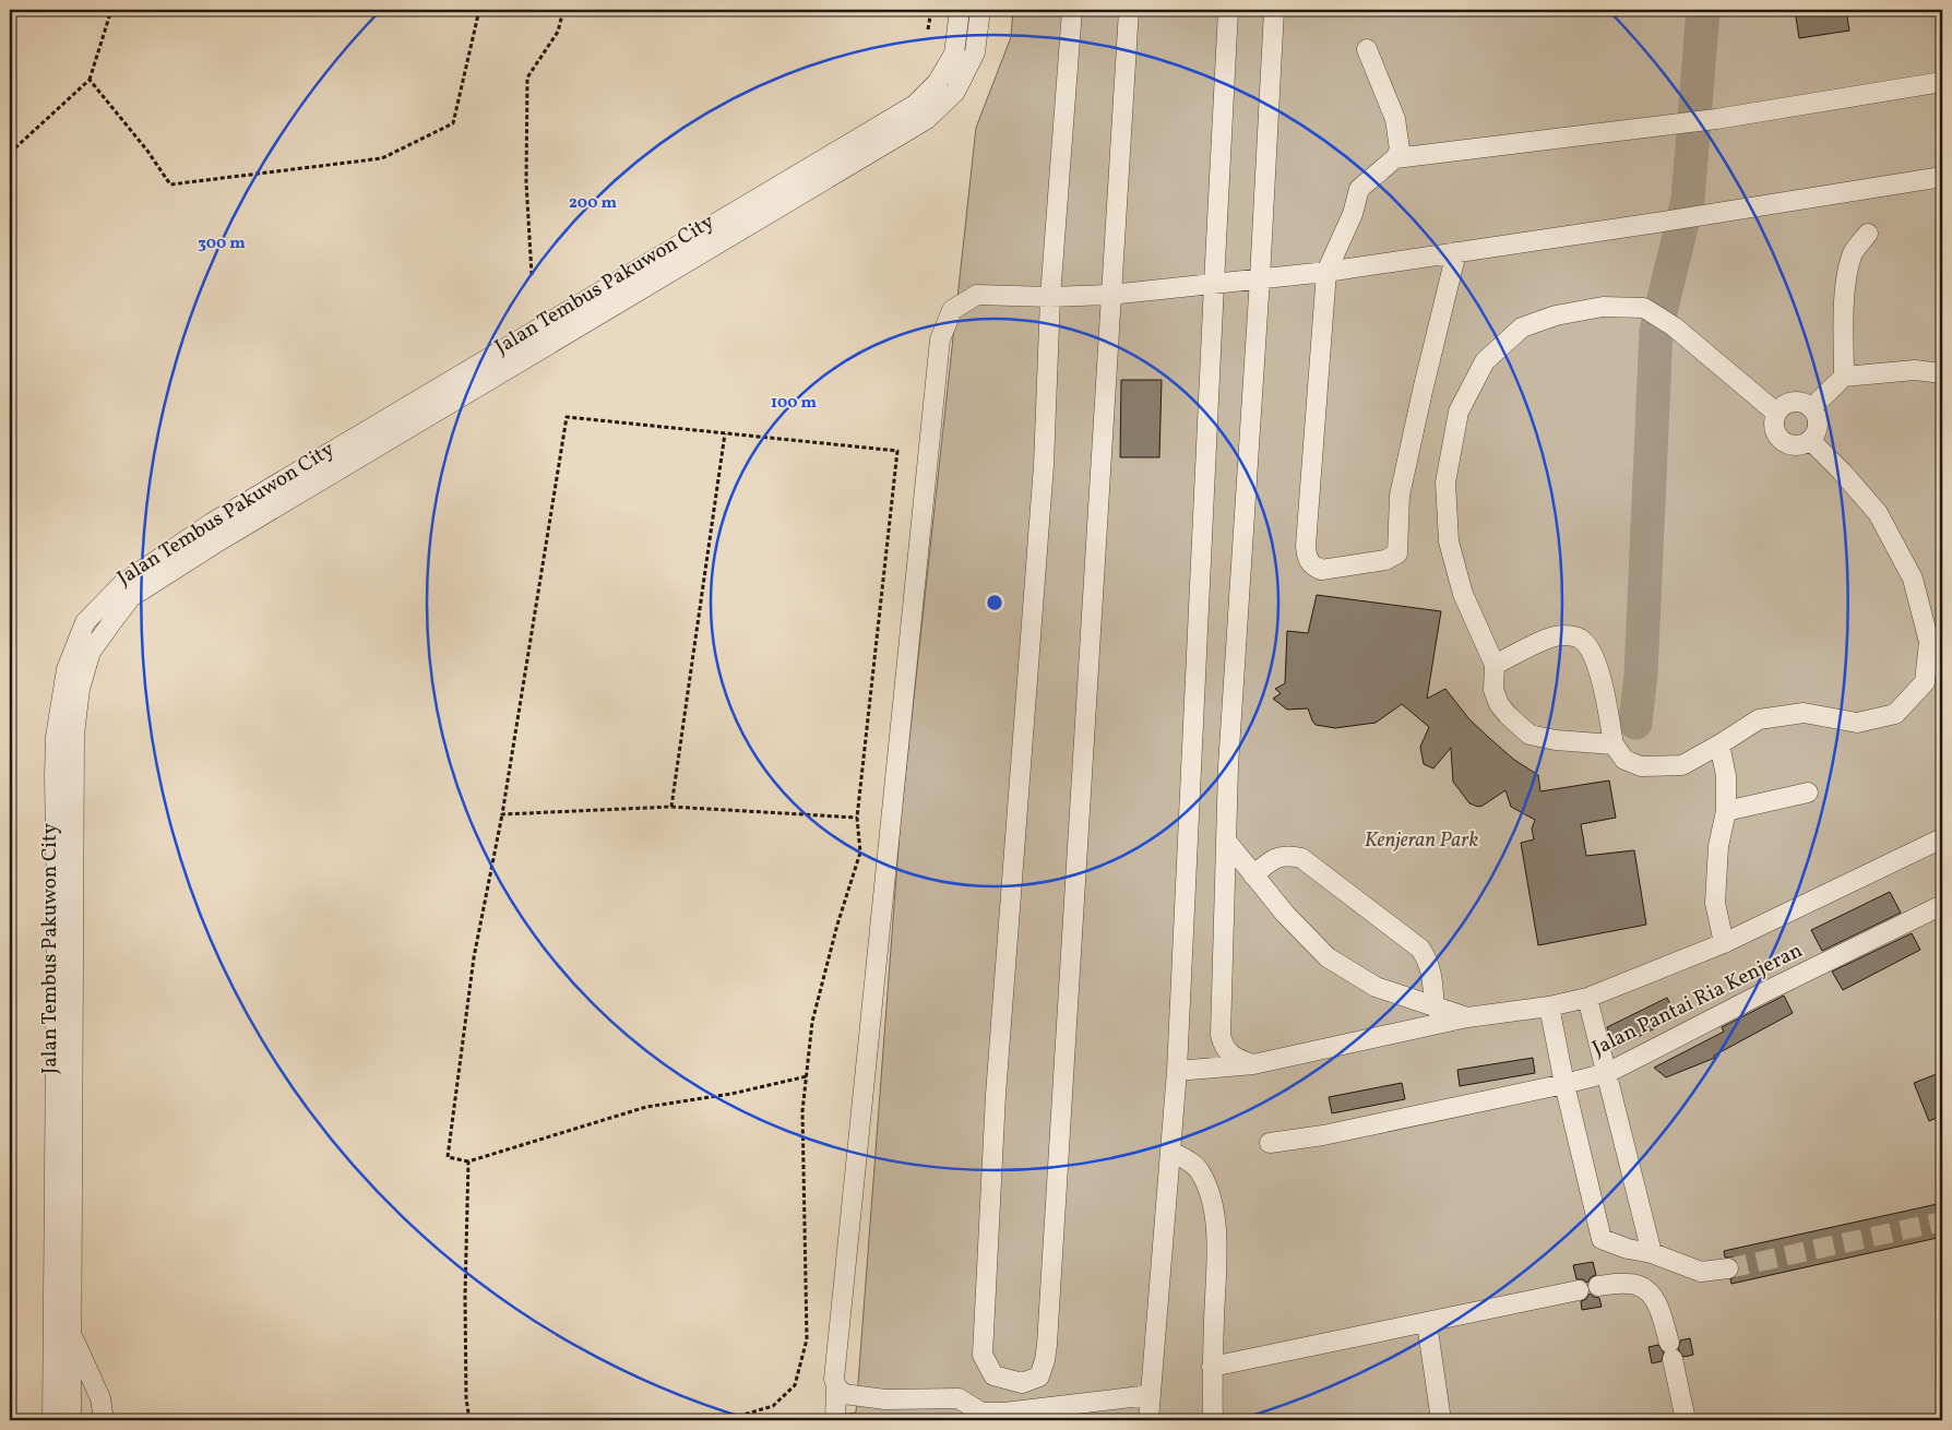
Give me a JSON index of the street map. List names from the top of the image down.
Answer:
{
  "streets": {
    "street": ["Jalan Tembus Pakuwon City", "Jalan Pantai Ria Kenjeran"]
  },
  "parks": ["Kenjeran Park"],
  "rings": ["200 m", "300 m", "100 m"]
}
